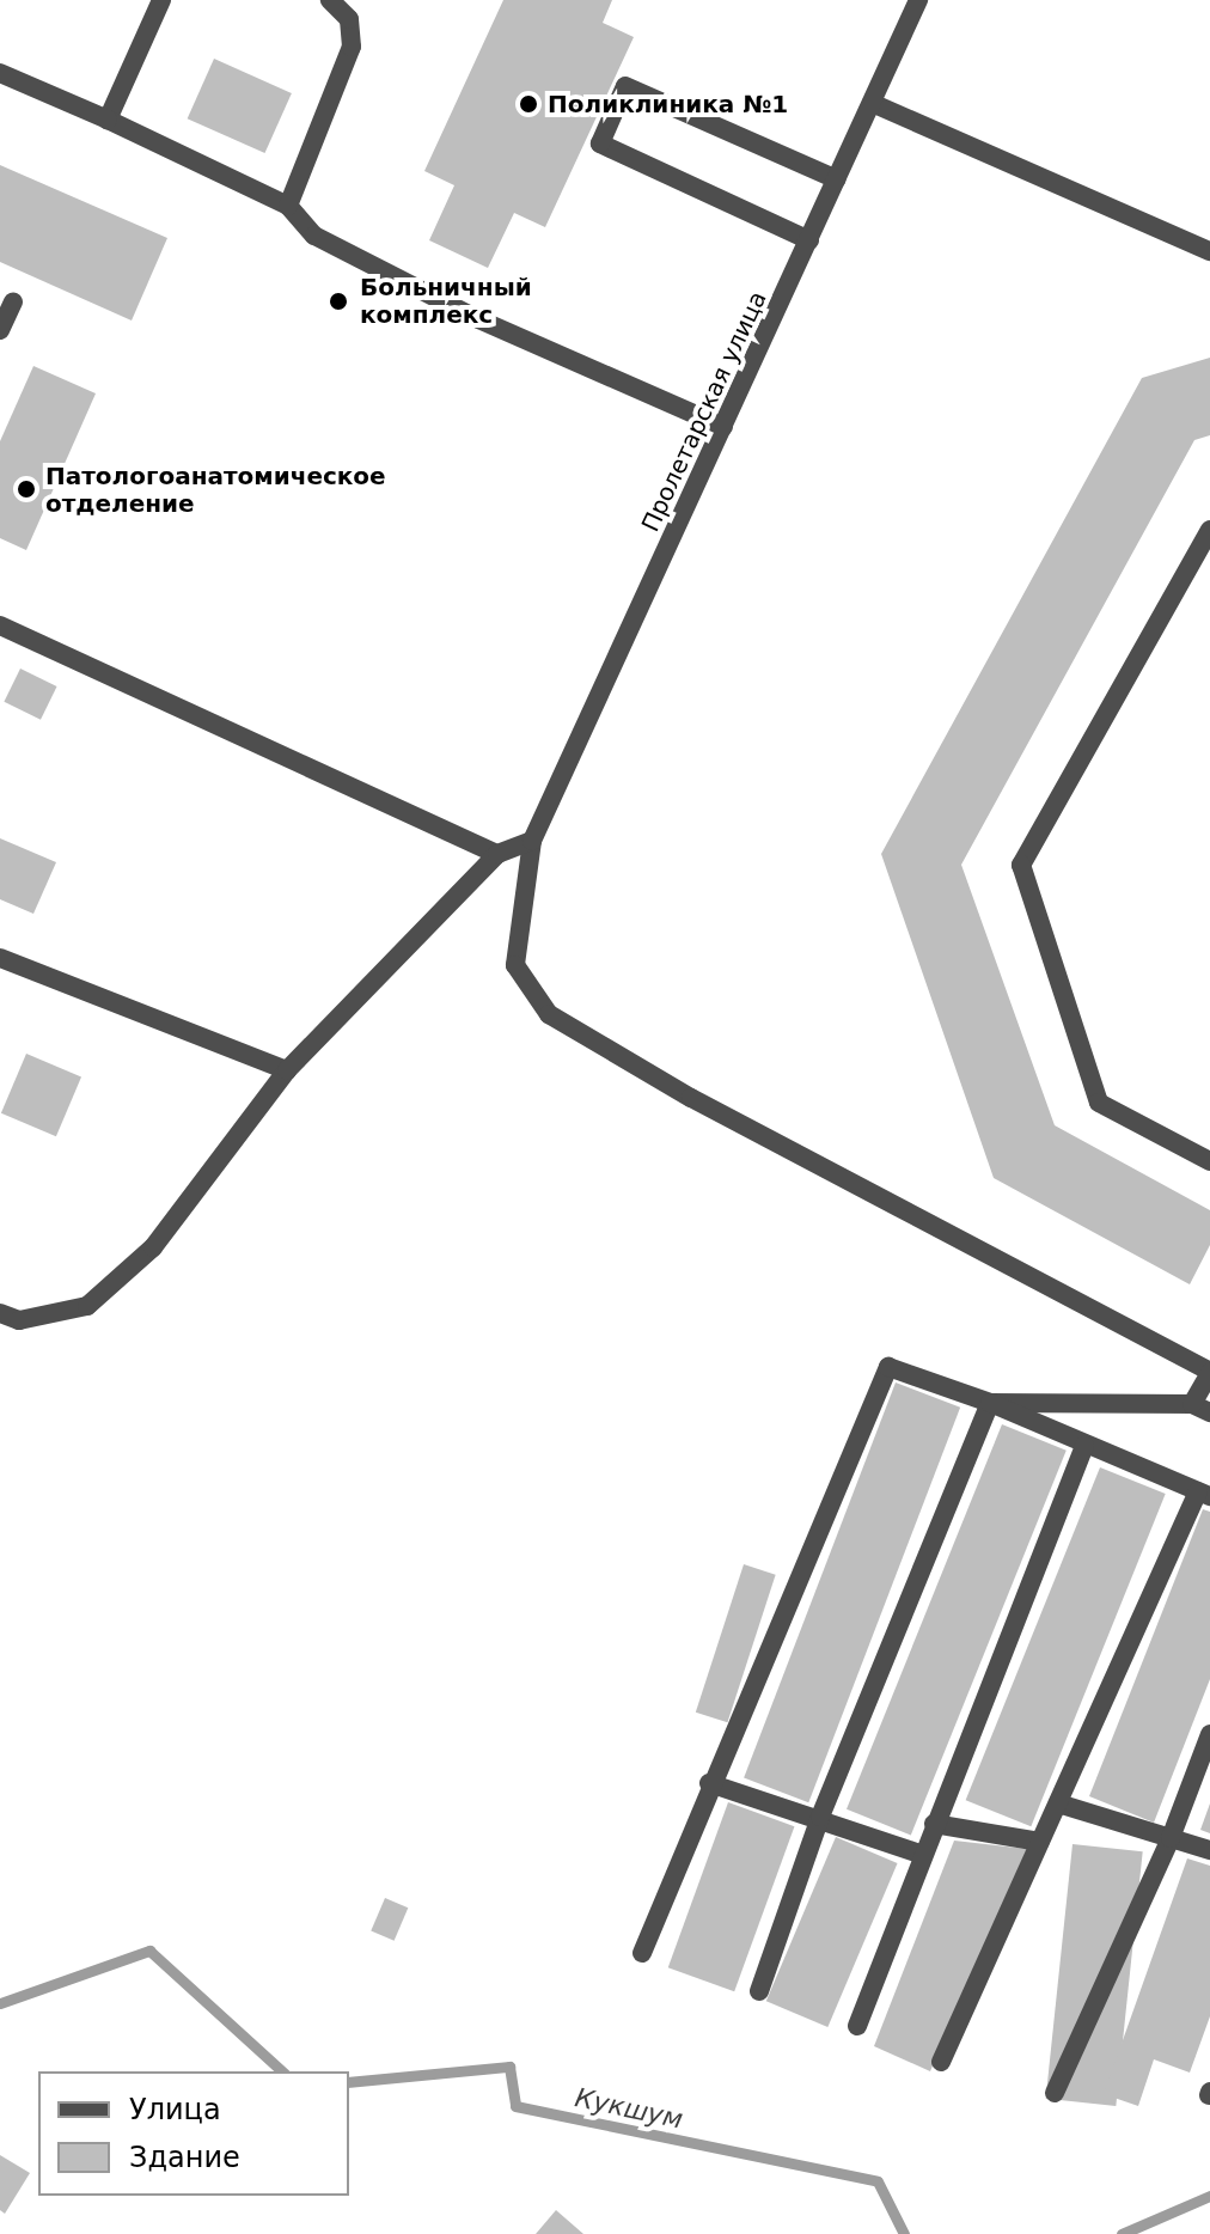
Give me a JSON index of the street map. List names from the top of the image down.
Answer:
{
  "streets": {
    "street": ["Пролетарская улица"]
  },
  "water": ["Кукшум"],
  "places": ["Поликлиника №1", "Больничный комплекс", "Патологоанатомическое отделение"],
  "legend": ["Улица", "Здание"]
}
